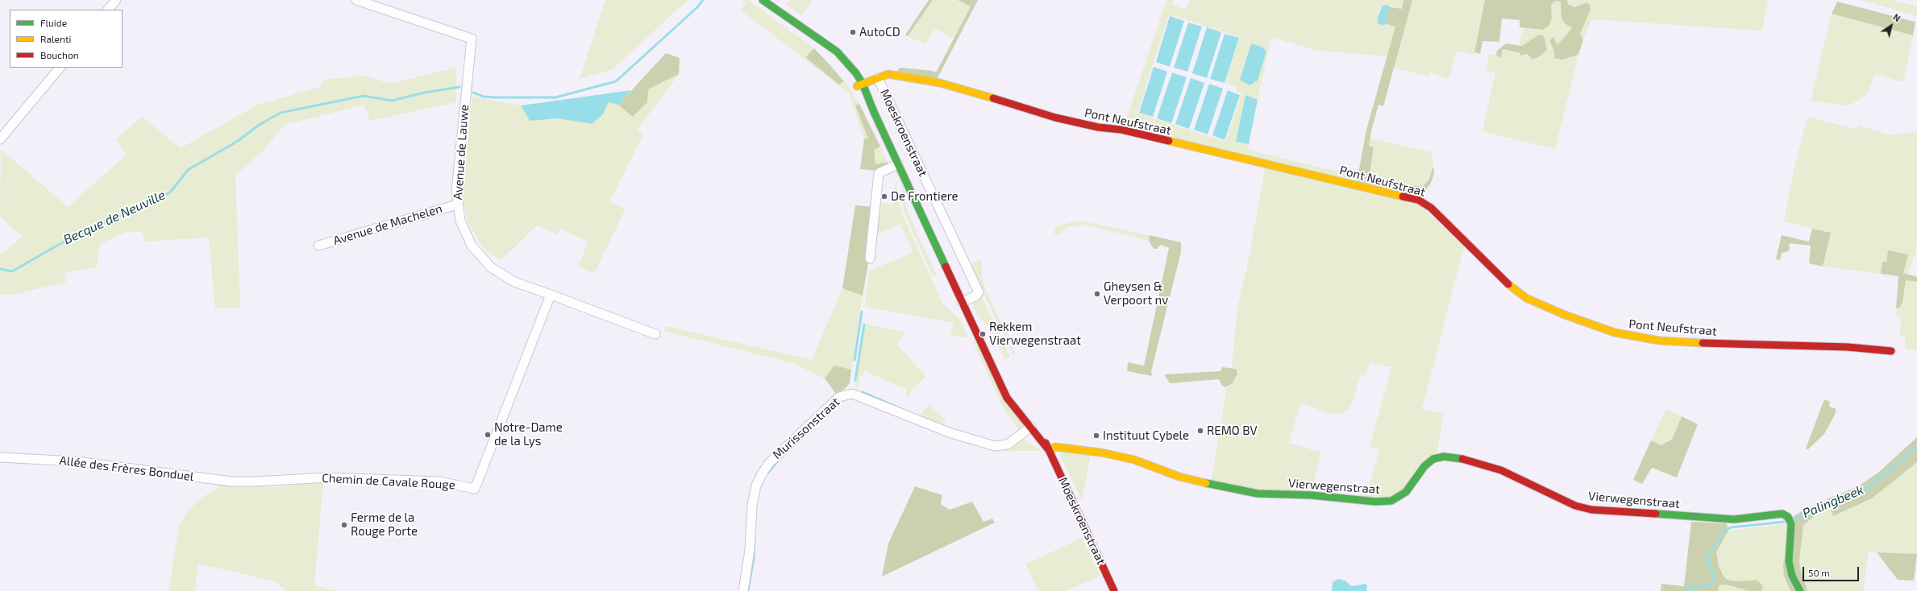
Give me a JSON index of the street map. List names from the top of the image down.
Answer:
{
  "streets": {
    "street": [
      "Pont Neufstraat",
      "Moeskroenstraat",
      "Avenue de Lauwe",
      "Avenue de Machelen",
      "Murissonstraat",
      "Allée des Frères Bonduel",
      "Chemin de Cavale Rouge",
      "Vierwegenstraat"
    ]
  },
  "crossings": [
    ["Pont Neufstraat", "Moeskroenstraat"],
    ["Moeskroenstraat", "Murissonstraat"],
    ["Moeskroenstraat", "Vierwegenstraat"],
    ["Avenue de Lauwe", "Avenue de Machelen"],
    ["Avenue de Lauwe", "Chemin de Cavale Rouge"],
    ["Allée des Frères Bonduel", "Chemin de Cavale Rouge"]
  ],
  "water": ["Becque de Neuville", "Palingbeek"],
  "places": [
    "AutoCD",
    "De Frontiere",
    "Gheysen & Verpoort nv",
    "Rekkem Vierwegenstraat",
    "REMO BV",
    "Notre-Dame de la Lys",
    "Instituut Cybele",
    "Ferme de la Rouge Porte"
  ],
  "legend": ["Fluide", "Ralenti", "Bouchon"],
  "scale_bar": "50 m",
  "north": "top right"
}
